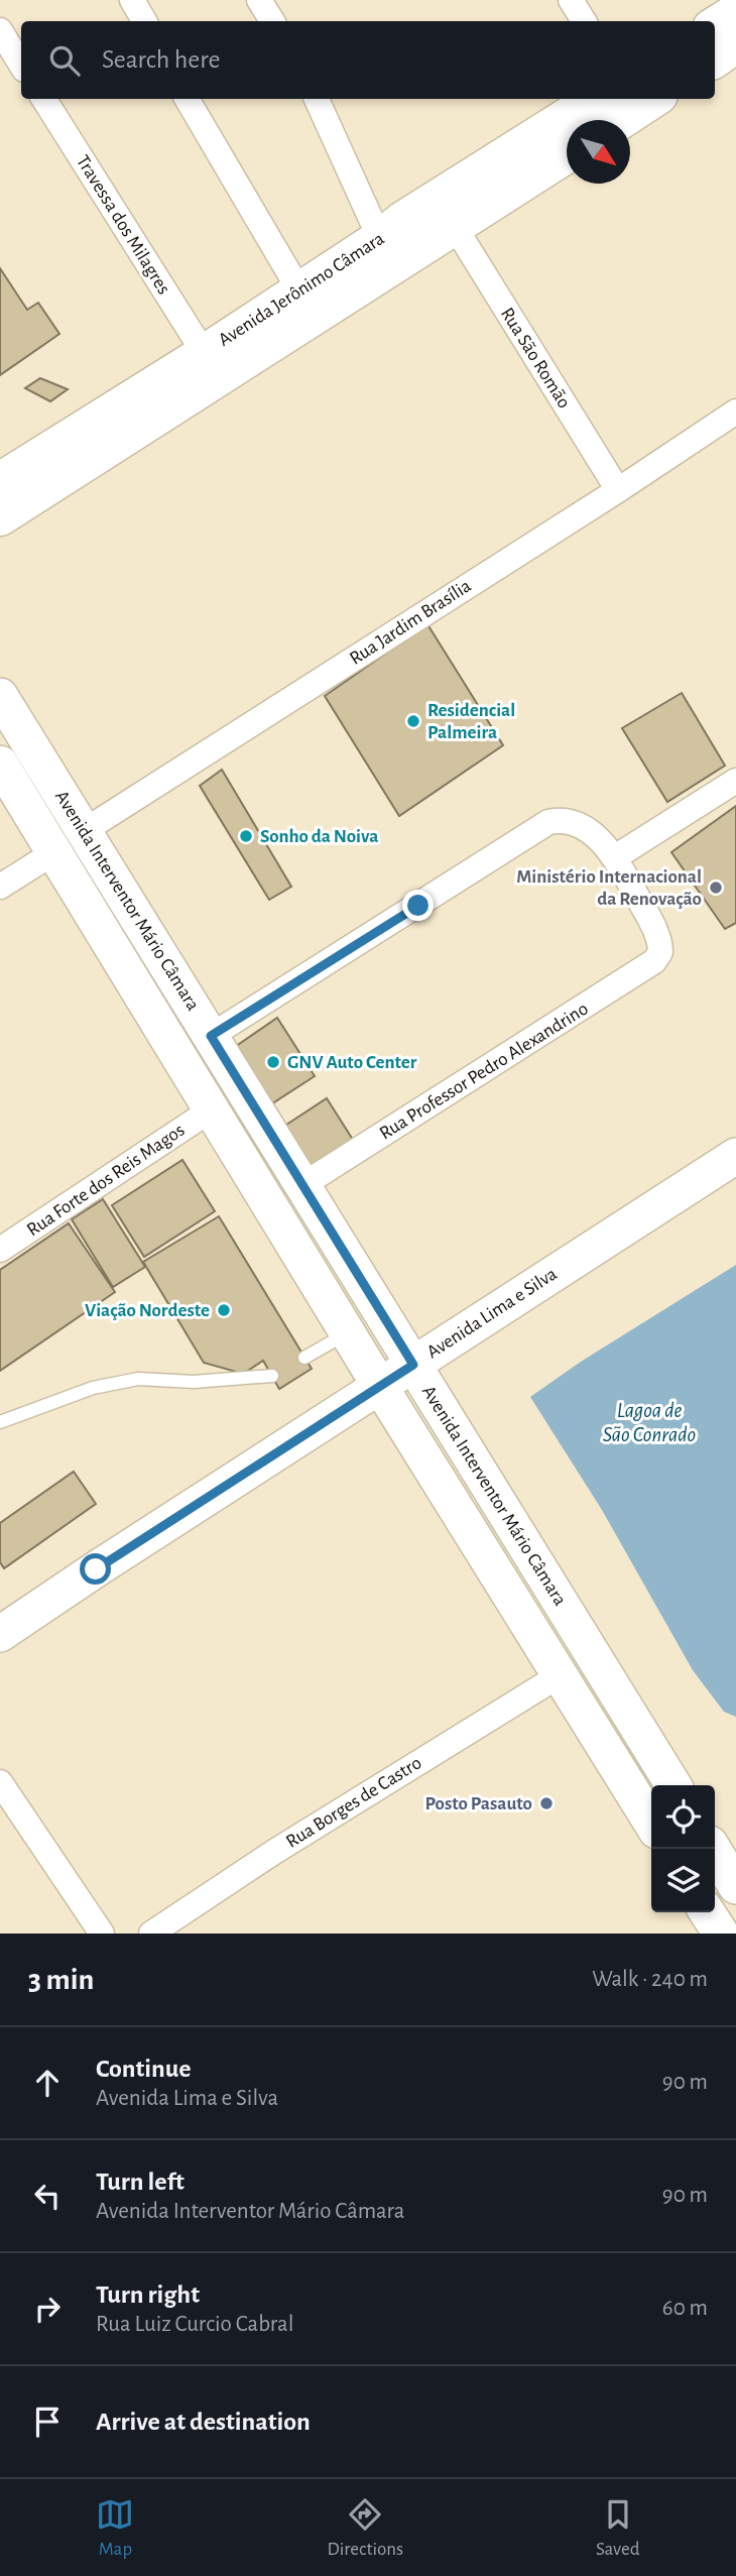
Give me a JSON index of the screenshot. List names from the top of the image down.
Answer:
{
  "streets": {
    "main road": ["Avenida Jerônimo Câmara", "Avenida Interventor Mário Câmara", "Avenida Lima e Silva"],
    "street": [
      "Travessa dos Milagres",
      "Rua São Romão",
      "Rua Jardim Brasília",
      "Rua Professor Pedro Alexandrino",
      "Rua Forte dos Reis Magos",
      "Rua Borges de Castro"
    ]
  },
  "crossings": [
    ["Travessa dos Milagres", "Avenida Jerônimo Câmara"],
    ["Avenida Jerônimo Câmara", "Rua São Romão"],
    ["Rua São Romão", "Rua Jardim Brasília"],
    ["Rua Jardim Brasília", "Avenida Interventor Mário Câmara"],
    ["Avenida Interventor Mário Câmara", "Rua Professor Pedro Alexandrino"],
    ["Avenida Interventor Mário Câmara", "Rua Forte dos Reis Magos"],
    ["Avenida Interventor Mário Câmara", "Avenida Lima e Silva"],
    ["Avenida Interventor Mário Câmara", "Rua Borges de Castro"]
  ],
  "water": ["Lagoa de São Conrado"],
  "places": [
    "Residencial Palmeira",
    "Sonho da Noiva",
    "Ministério Internacional da Renovação",
    "GNV Auto Center",
    "Viação Nordeste",
    "Posto Pasauto"
  ],
  "north": "bottom right",
  "page": {
    "search": "Search here",
    "heading": ["3 min", "Walk · 240 m"],
    "list": [
      ["Continue", "Avenida Lima e Silva", "90 m"],
      ["Turn left", "Avenida Interventor Mário Câmara", "90 m"],
      ["Turn right", "Rua Luiz Curcio Cabral", "60 m"],
      "Arrive at destination"
    ],
    "nav": ["Map", "Directions", "Saved"]
  }
}
